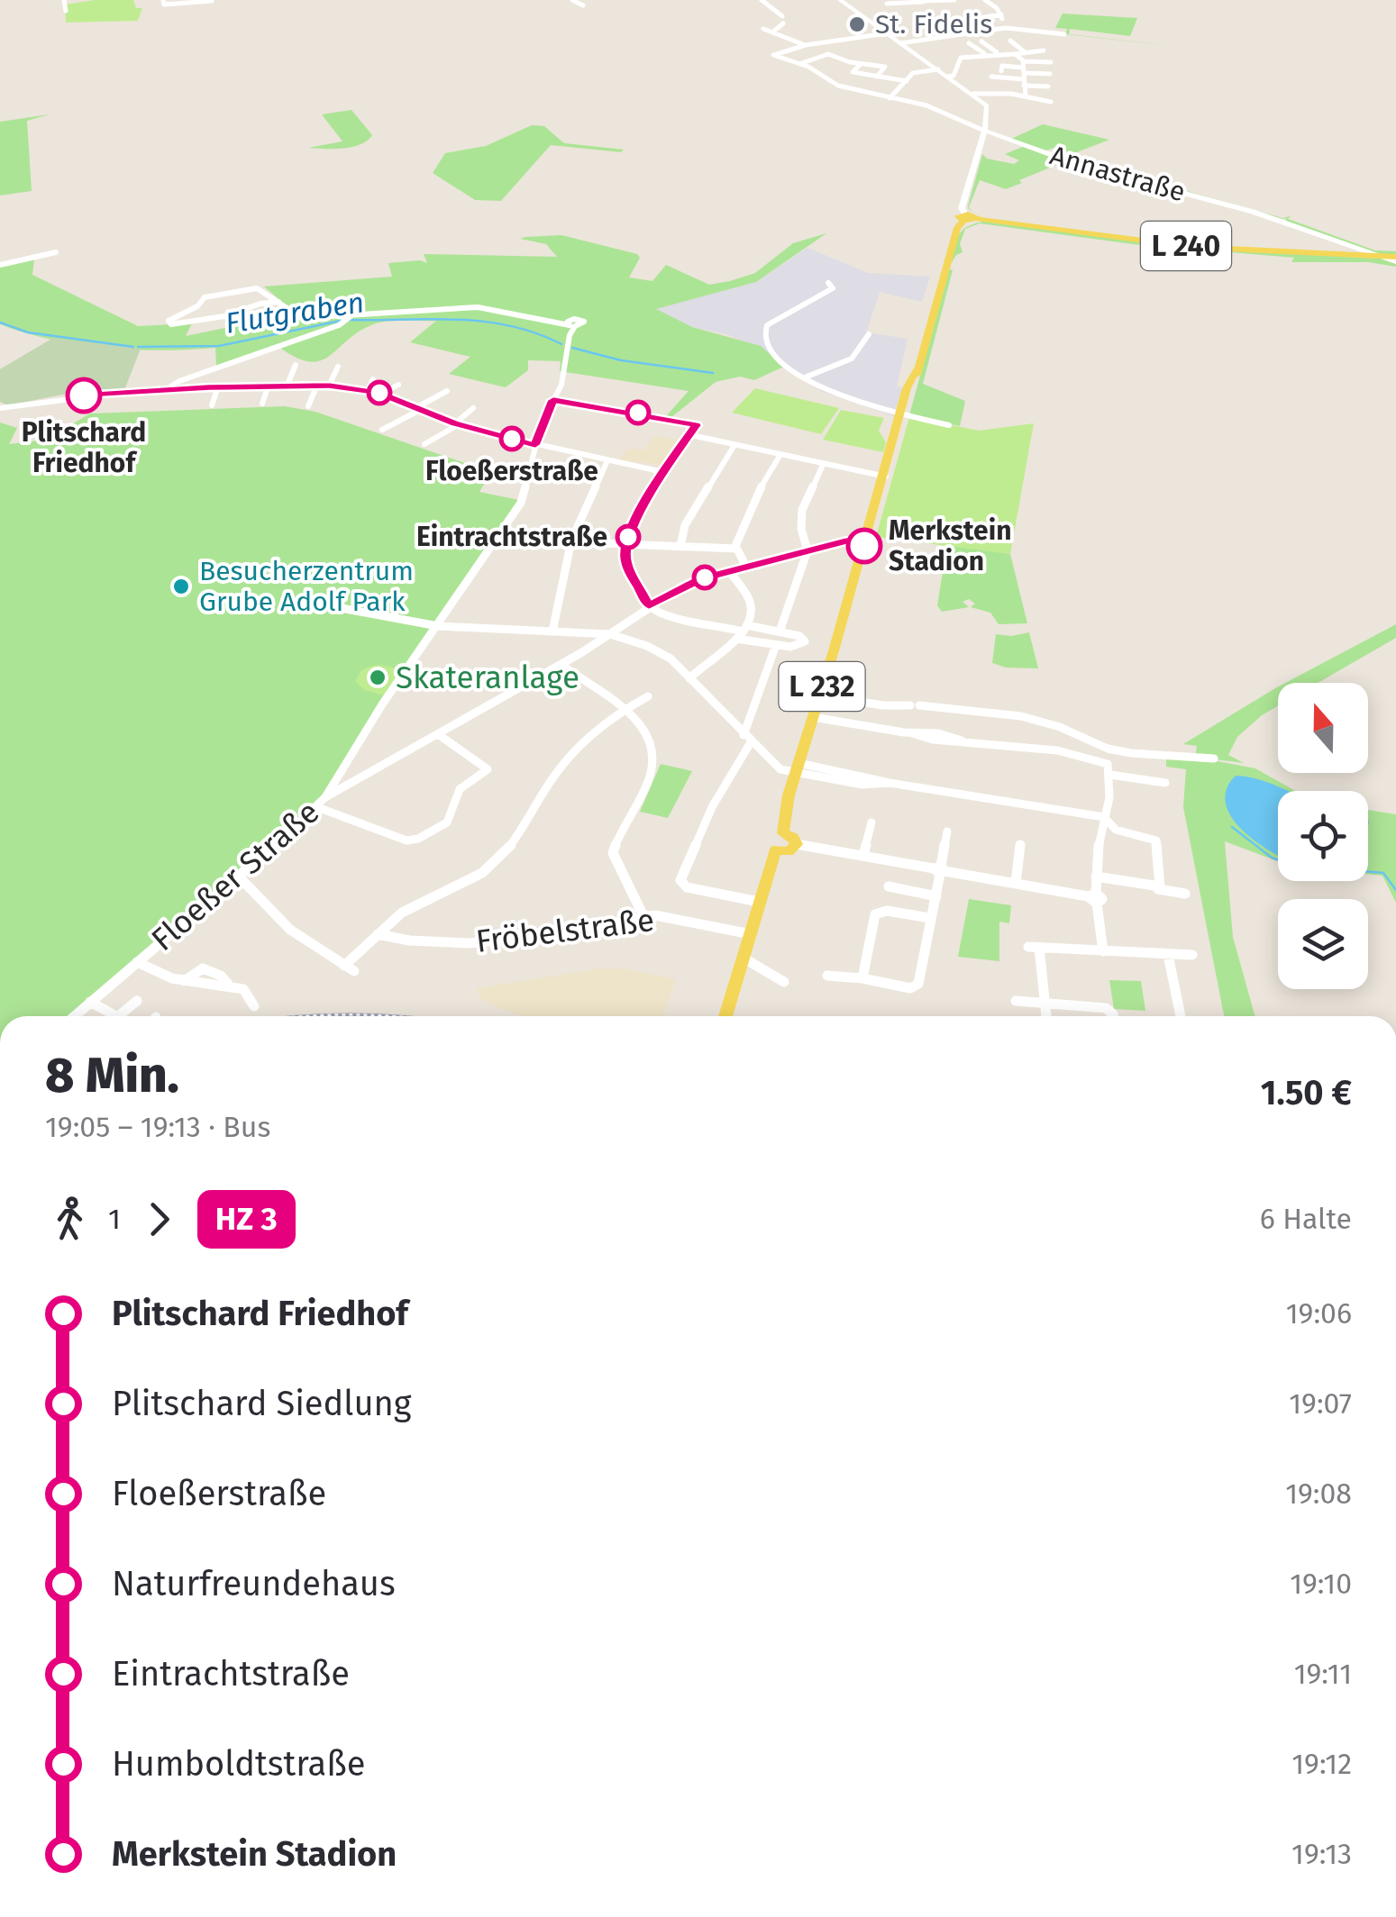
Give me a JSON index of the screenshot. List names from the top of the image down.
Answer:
{
  "streets": {
    "main road": ["Annastraße", "L 240", "L 232"],
    "street": ["Floeßer Straße", "Fröbelstraße"]
  },
  "crossings": [
    ["Annastraße", "L 240"],
    ["Annastraße", "L 232"],
    ["L 240", "L 232"],
    ["L 232", "Fröbelstraße"]
  ],
  "water": ["Flutgraben"],
  "places": [
    "St. Fidelis",
    "Plitschard Friedhof",
    "Floeßerstraße",
    "Eintrachtstraße",
    "Merkstein Stadion",
    "Besucherzentrum Grube Adolf Park",
    "Skateranlage"
  ],
  "north": "top",
  "page": {
    "heading": ["8 Min.", "19:05 – 19:13 · Bus", "1.50 €"],
    "legs": ["1", "HZ 3", "6 Halte"],
    "list": [
      {
        "name": "Plitschard Friedhof",
        "value": "19:06"
      },
      {
        "name": "Plitschard Siedlung",
        "value": "19:07"
      },
      {
        "name": "Floeßerstraße",
        "value": "19:08"
      },
      {
        "name": "Naturfreundehaus",
        "value": "19:10"
      },
      {
        "name": "Eintrachtstraße",
        "value": "19:11"
      },
      {
        "name": "Humboldtstraße",
        "value": "19:12"
      },
      {
        "name": "Merkstein Stadion",
        "value": "19:13"
      }
    ]
  }
}
